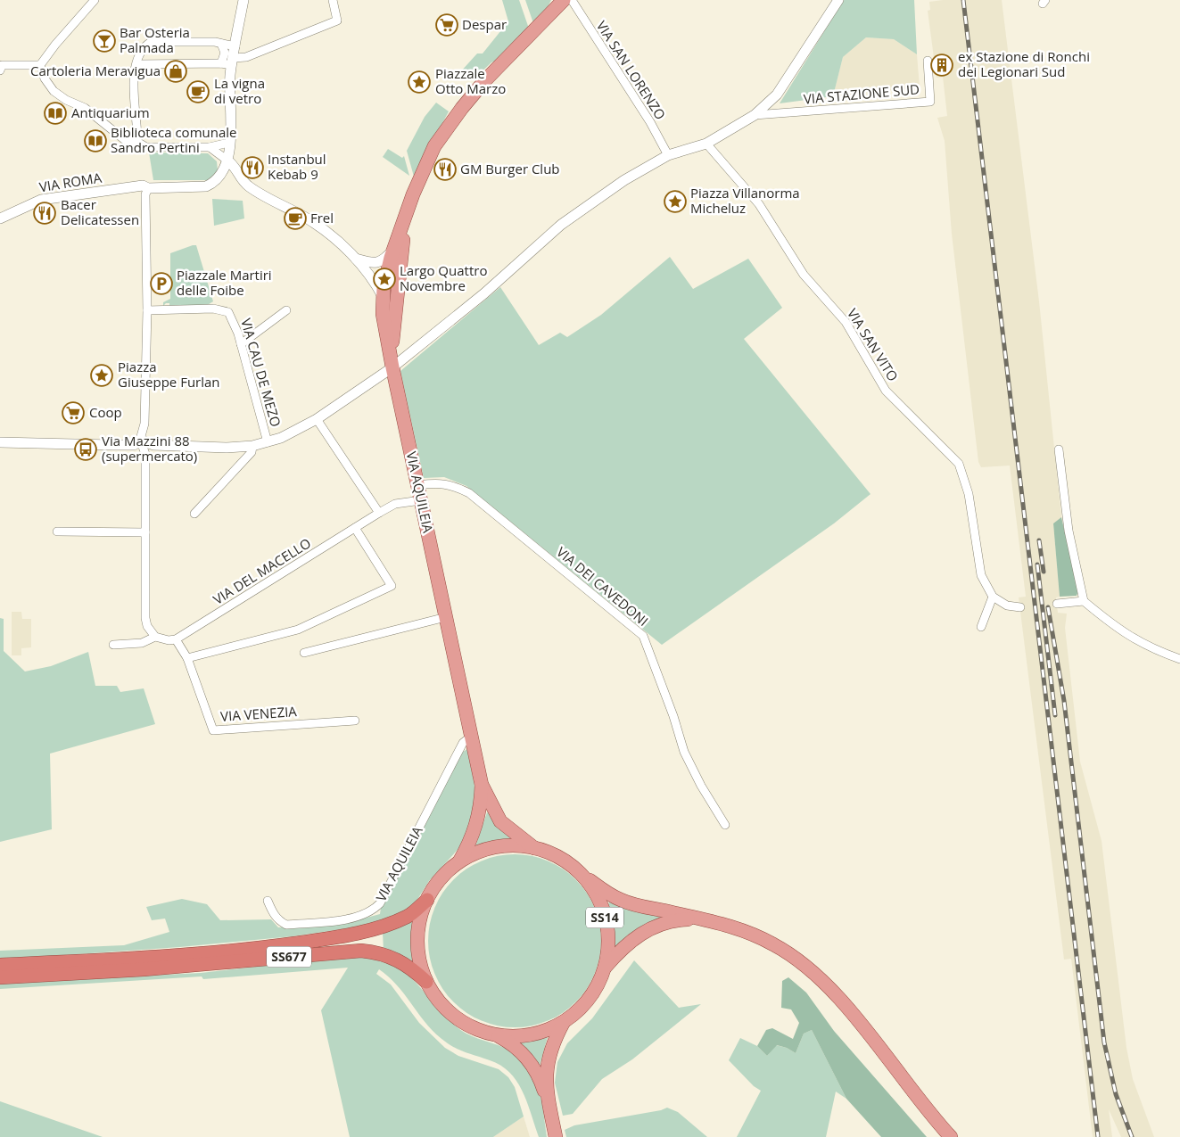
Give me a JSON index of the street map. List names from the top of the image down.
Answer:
{
  "streets": {
    "highway": ["SS677"],
    "main road": ["VIA AQUILEIA", "SS14"],
    "street": [
      "VIA SAN LORENZO",
      "VIA STAZIONE SUD",
      "VIA ROMA",
      "VIA SAN VITO",
      "VIA CAU DE MEZO",
      "VIA DEL MACELLO",
      "VIA DEI CAVEDONI",
      "VIA VENEZIA"
    ]
  },
  "crossings": [
    ["VIA AQUILEIA", "VIA DEL MACELLO"],
    ["VIA AQUILEIA", "VIA DEI CAVEDONI"],
    ["VIA AQUILEIA", "SS14"],
    ["VIA DEL MACELLO", "VIA VENEZIA"],
    ["SS14", "SS677"]
  ],
  "places": {
    "supermarket": ["Despar", "Coop"],
    "bar": ["Bar Osteria Palmada"],
    "building": ["ex Stazione di Ronchi dei Legionari Sud"],
    "shop": ["Cartoleria Meravigua"],
    "place": [
      "Piazzale Otto Marzo",
      "Piazza Villanorma Micheluz",
      "Largo Quattro Novembre",
      "Piazza Giuseppe Furlan"
    ],
    "cafe": ["La vigna di vetro", "Frel"],
    "library": ["Antiquarium", "Biblioteca comunale Sandro Pertini"],
    "restaurant": ["Instanbul Kebab 9", "GM Burger Club", "Bacer Delicatessen"],
    "parking": ["Piazzale Martiri delle Foibe"],
    "bus stop": ["Via Mazzini 88 (supermercato)"]
  }
}
